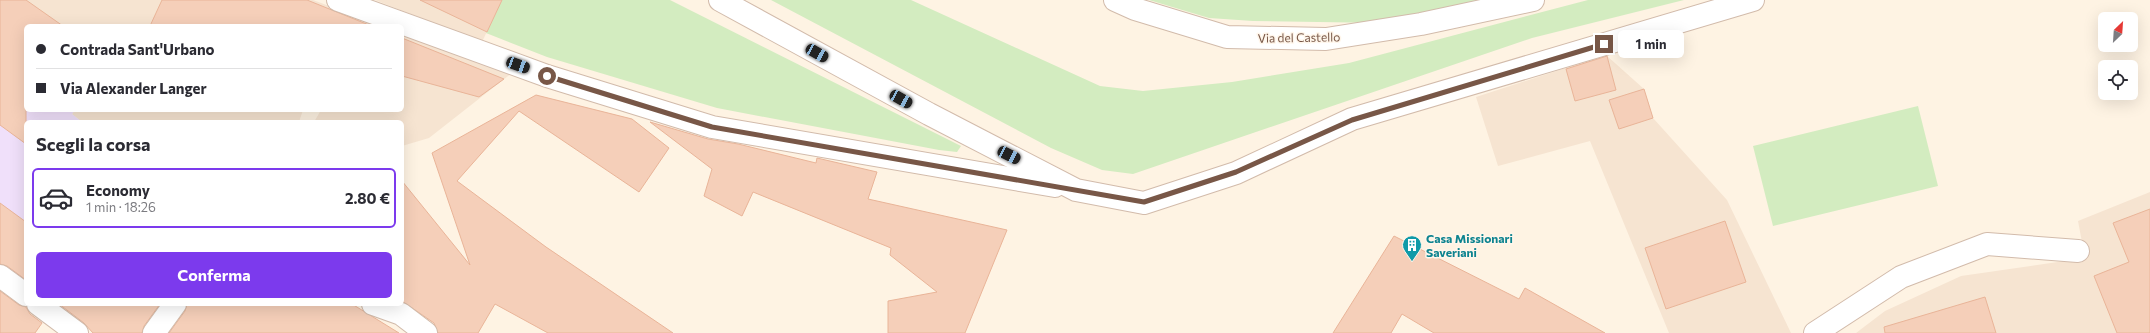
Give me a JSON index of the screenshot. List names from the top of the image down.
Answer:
{
  "streets": {
    "street": ["Via del Castello"]
  },
  "places": {
    "building": ["Casa Missionari Saveriani"]
  },
  "north": "top right",
  "page": {
    "banner": ["Contrada Sant'Urbano", "Via Alexander Langer"],
    "bubble": "1 min",
    "heading": "Scegli la corsa",
    "list": [
      {
        "name": "Economy",
        "note": "1 min · 18:26",
        "value": "2.80 €"
      }
    ],
    "buttons": "Conferma"
  }
}
